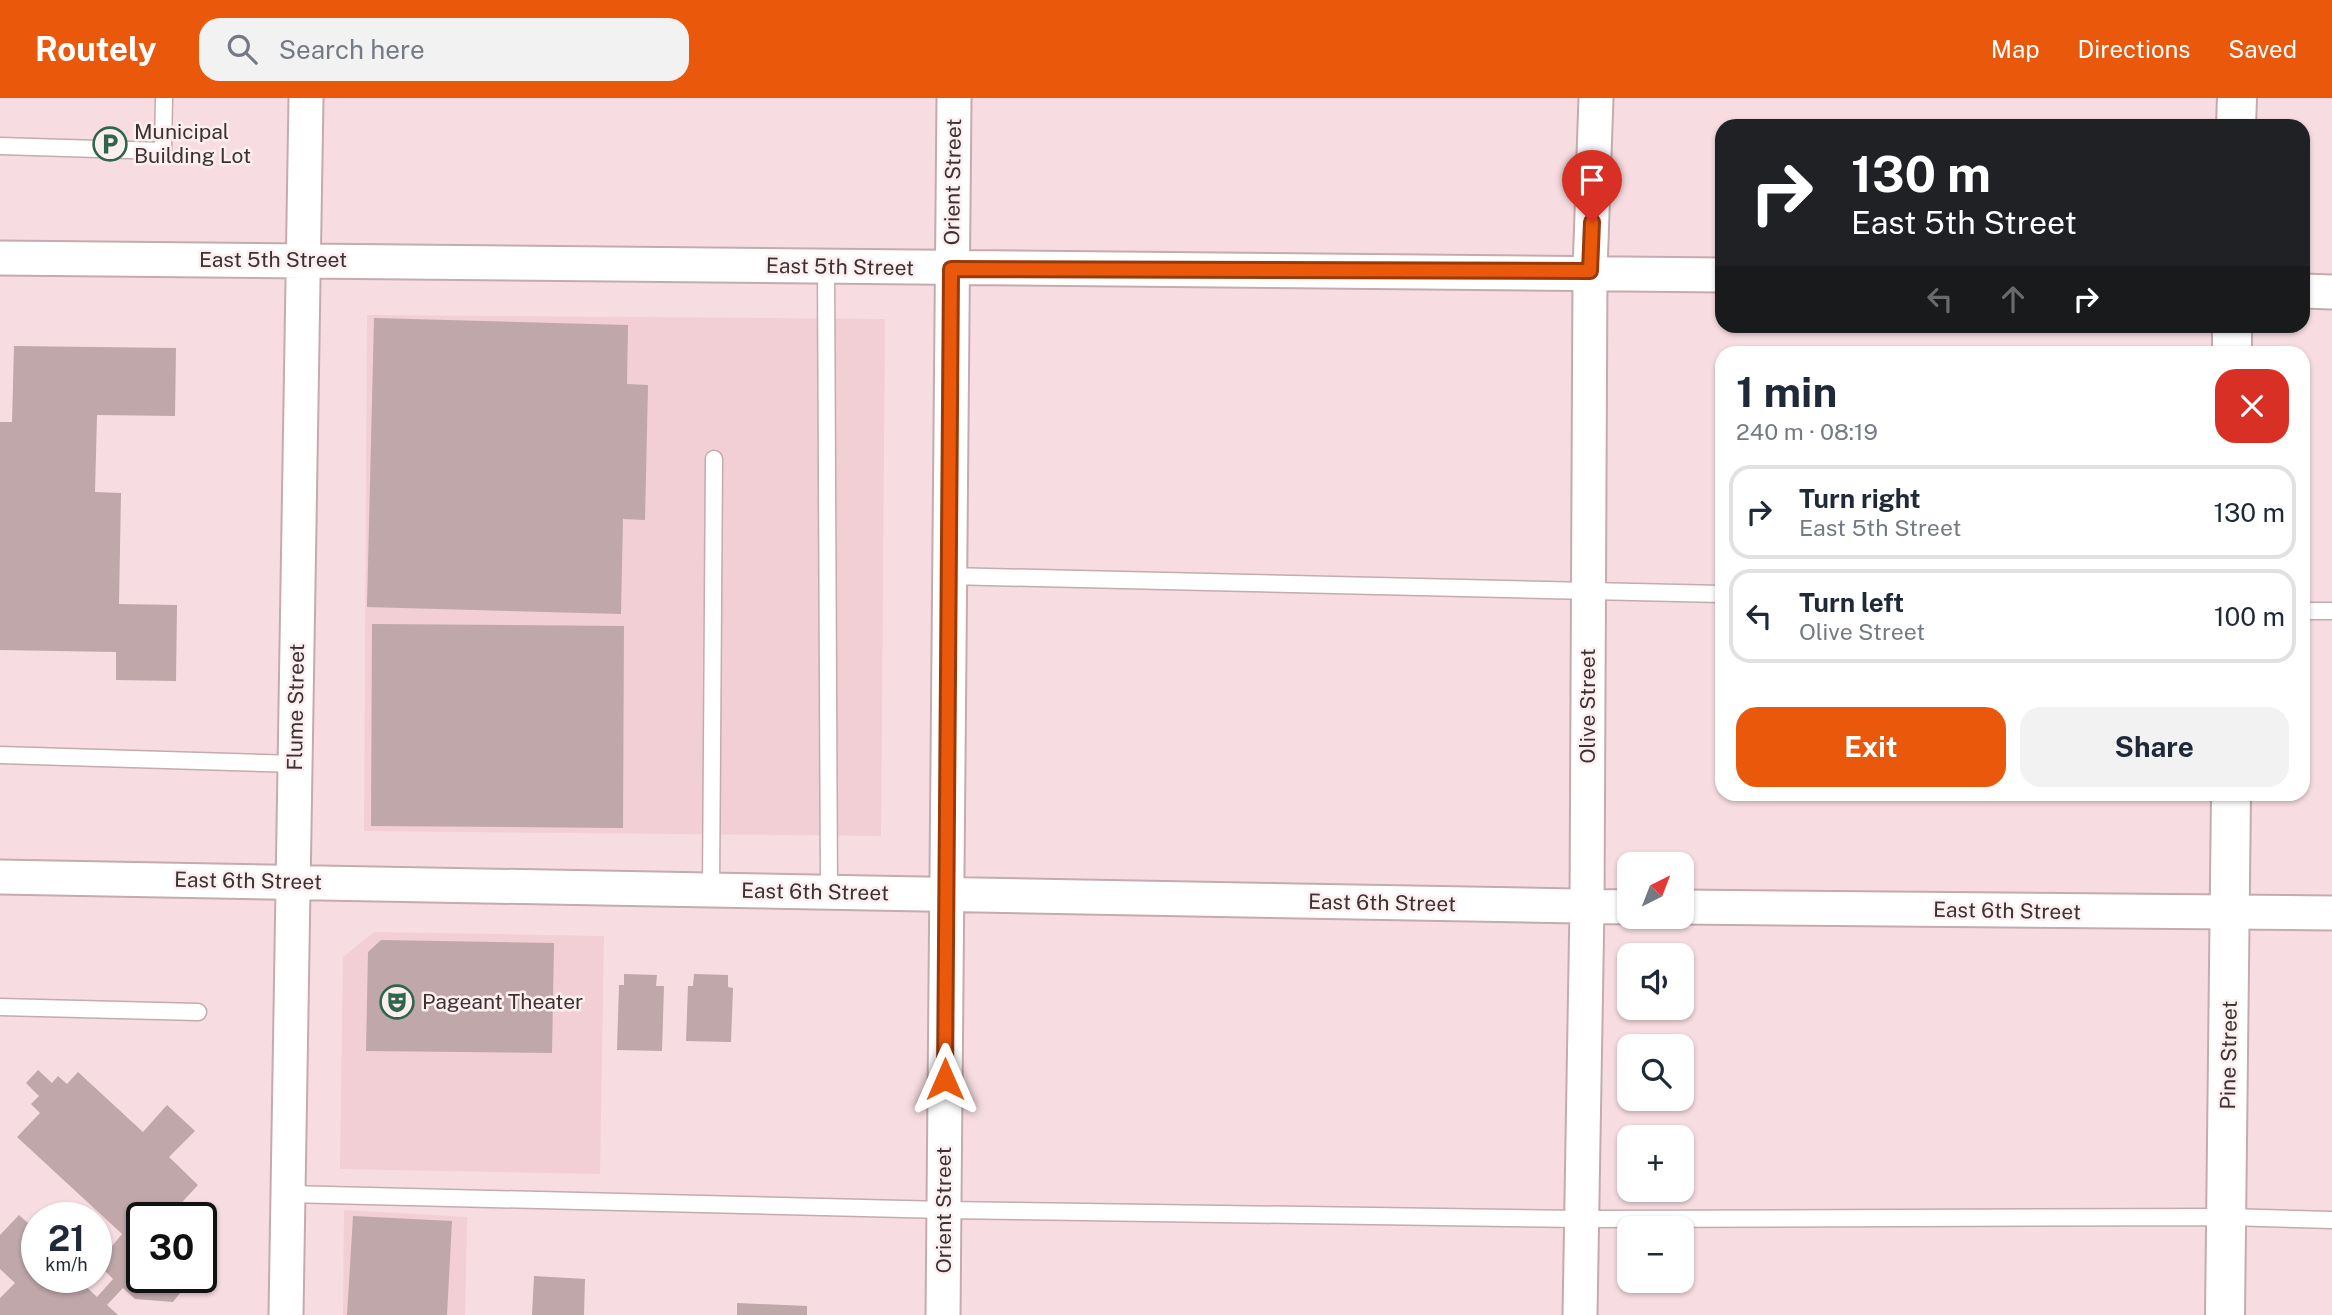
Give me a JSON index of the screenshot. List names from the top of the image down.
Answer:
{
  "streets": {
    "street": [
      "Orient Street",
      "East 5th Street",
      "Olive Street",
      "Flume Street",
      "East 6th Street",
      "Pine Street"
    ]
  },
  "crossings": [
    ["Orient Street", "East 5th Street"],
    ["Orient Street", "East 6th Street"],
    ["East 5th Street", "Olive Street"],
    ["East 5th Street", "Flume Street"],
    ["Olive Street", "East 6th Street"],
    ["Flume Street", "East 6th Street"],
    ["East 6th Street", "Pine Street"]
  ],
  "places": {
    "parking": ["Municipal Building Lot"],
    "theatre": ["Pageant Theater"]
  },
  "north": "top right",
  "page": {
    "header": "Routely",
    "search": "Search here",
    "nav": ["Map", "Directions", "Saved"],
    "turn": ["130 m", "East 5th Street"],
    "heading": ["1 min", "240 m · 08:19"],
    "list": [
      {
        "name": "Turn right",
        "note": "East 5th Street",
        "value": "130 m"
      },
      {
        "name": "Turn left",
        "note": "Olive Street",
        "value": "100 m"
      }
    ],
    "buttons": ["Exit", "Share"],
    "map_buttons": ["+", "−"],
    "speed": "21 km/h",
    "limit": "30"
  }
}
